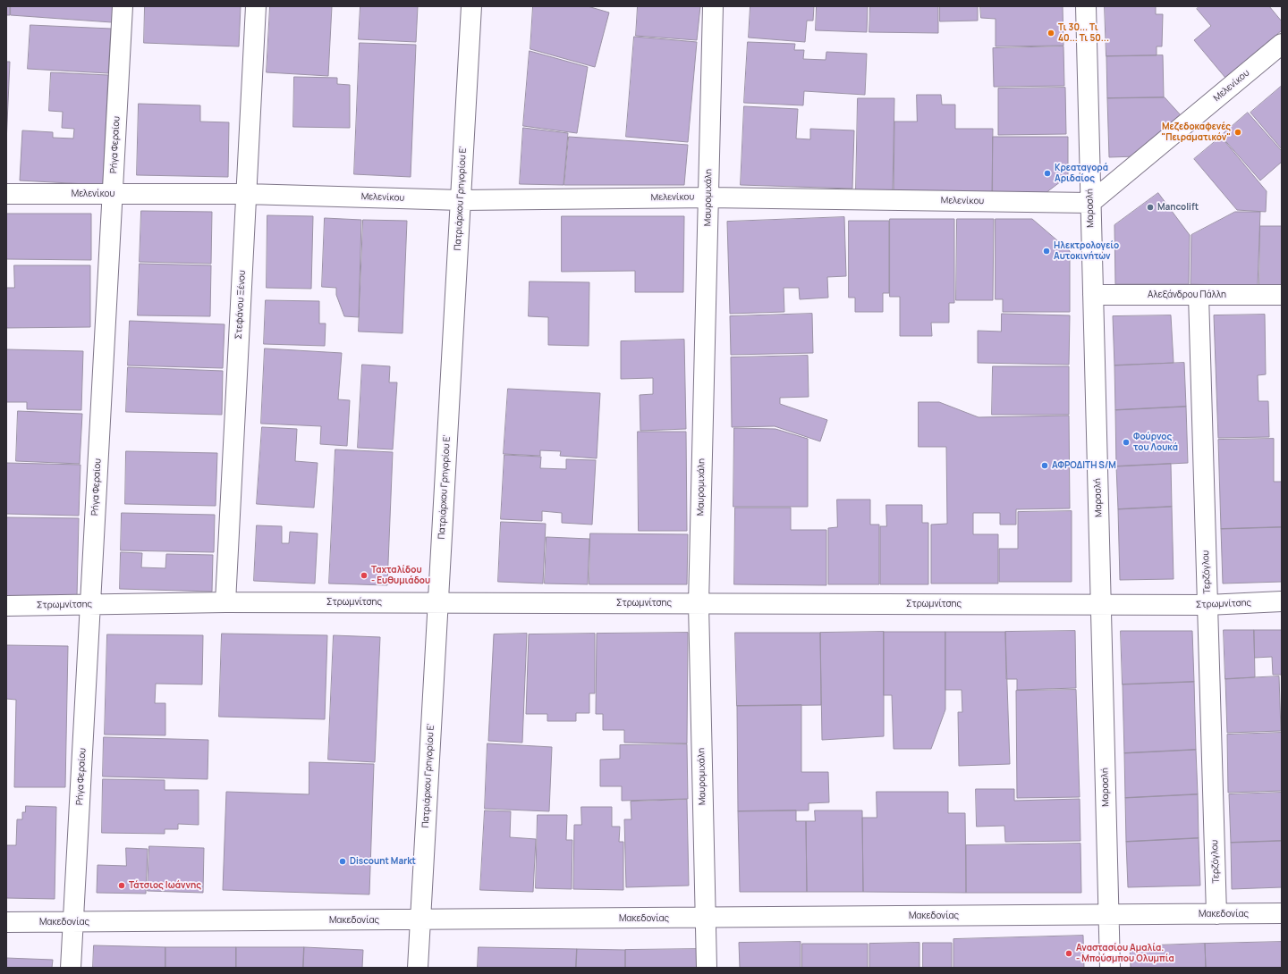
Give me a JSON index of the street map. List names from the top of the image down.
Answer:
{
  "streets": {
    "street": [
      "Μελενίκου",
      "Ρήγα Φεραίου",
      "Μαυρομιχάλη",
      "Πατριάρχου Γρηγορίου Ε'",
      "Μαρασλή",
      "Αλεξάνδρου Πάλλη",
      "Στεφάνου Ξένου",
      "Τερζόγλου",
      "Στρωμνίτσης",
      "Μακεδονίας"
    ]
  },
  "crossings": [
    ["Μελενίκου", "Ρήγα Φεραίου"],
    ["Μελενίκου", "Μαυρομιχάλη"],
    ["Μελενίκου", "Πατριάρχου Γρηγορίου Ε'"],
    ["Μελενίκου", "Μαρασλή"],
    ["Μελενίκου", "Στεφάνου Ξένου"],
    ["Ρήγα Φεραίου", "Στρωμνίτσης"],
    ["Ρήγα Φεραίου", "Μακεδονίας"],
    ["Μαυρομιχάλη", "Στρωμνίτσης"],
    ["Μαυρομιχάλη", "Μακεδονίας"],
    ["Πατριάρχου Γρηγορίου Ε'", "Στρωμνίτσης"],
    ["Πατριάρχου Γρηγορίου Ε'", "Μακεδονίας"],
    ["Μαρασλή", "Αλεξάνδρου Πάλλη"],
    ["Μαρασλή", "Στρωμνίτσης"],
    ["Μαρασλή", "Μακεδονίας"],
    ["Αλεξάνδρου Πάλλη", "Τερζόγλου"],
    ["Στεφάνου Ξένου", "Στρωμνίτσης"],
    ["Τερζόγλου", "Στρωμνίτσης"],
    ["Τερζόγλου", "Μακεδονίας"]
  ],
  "places": [
    "Τι 30... Τι 40... Τι 50...",
    "Μεζεδοκαφενές \"Πειραματικόν\"",
    "Κρεαταγορά Αριδαίος",
    "Mancolift",
    "Ηλεκτρολογείο Αυτοκινήτων",
    "Φούρνος του Λουκά",
    "ΑΦΡΟΔΙΤΗ S/M",
    "Ταχταλίδου - Ευθυμιάδου",
    "Discount Markt",
    "Τάτσιος Ιωάννης",
    "Αναστασίου Αμαλία. - Μπούσμπου Ολυμπία"
  ]
}
